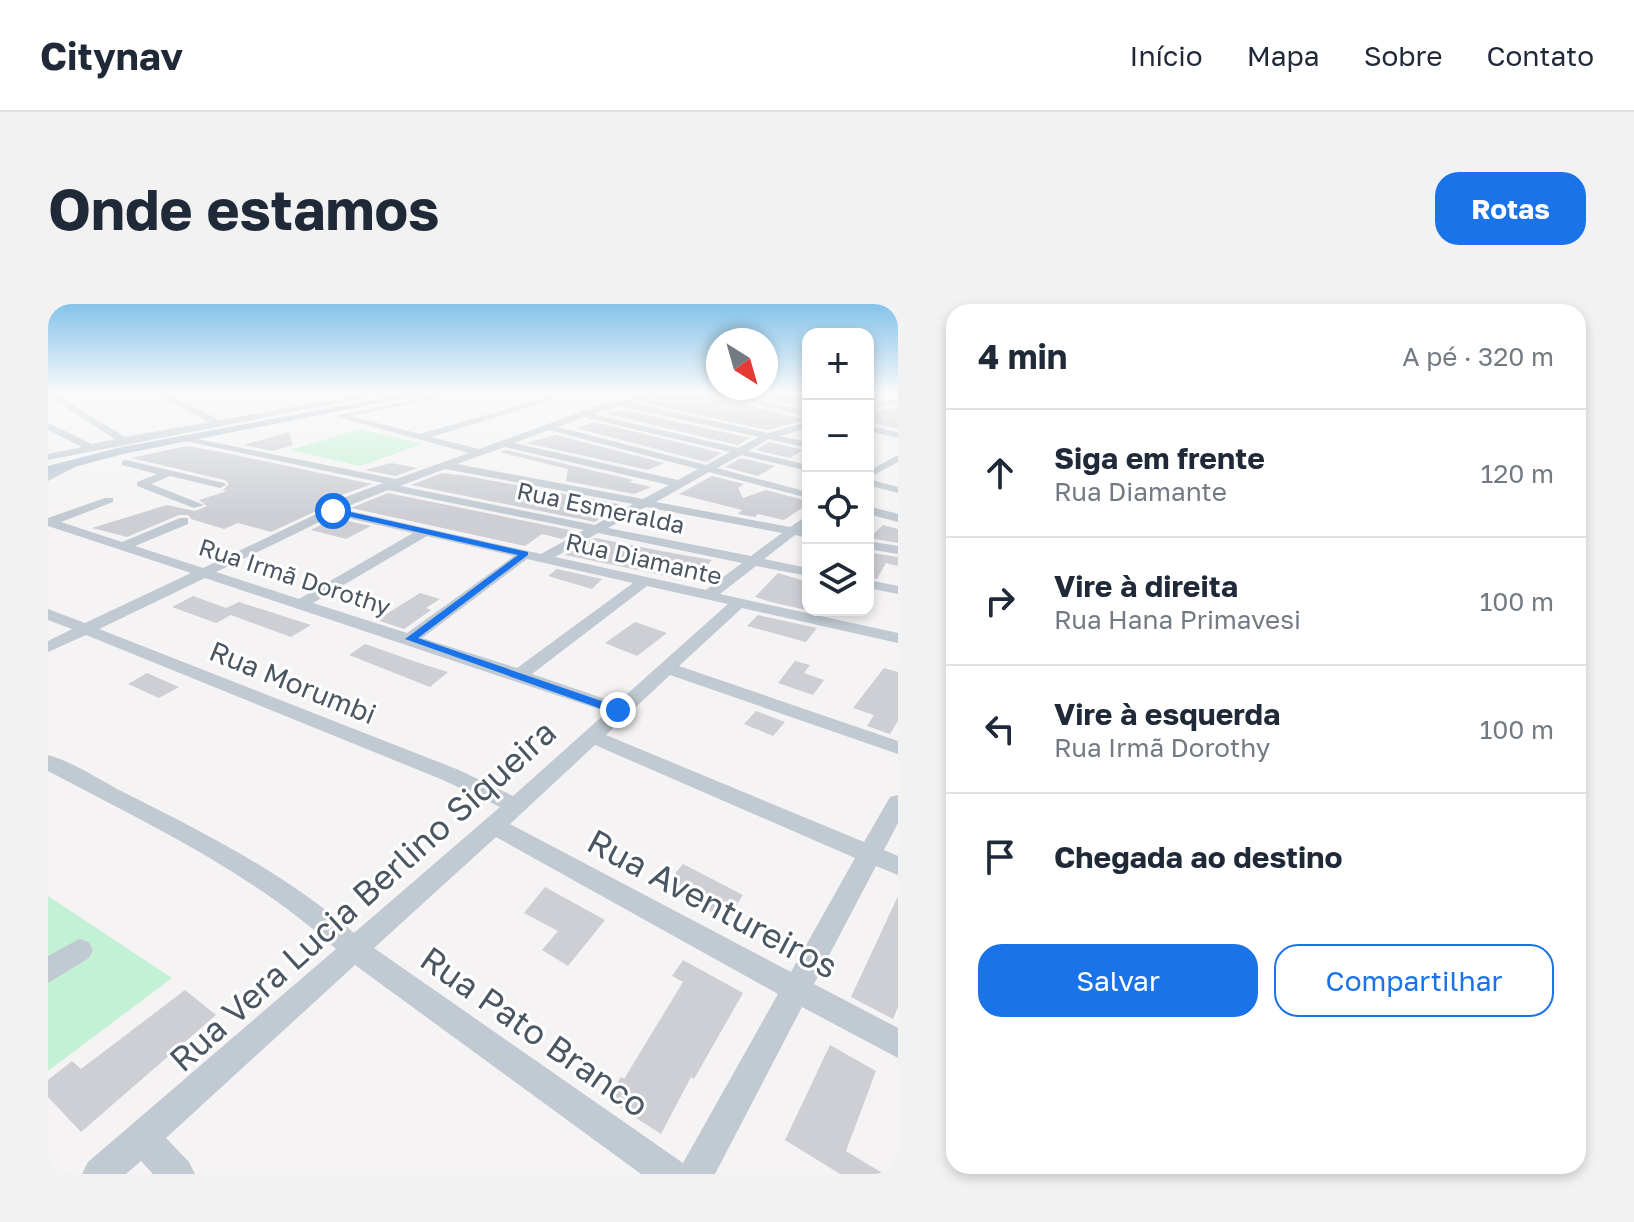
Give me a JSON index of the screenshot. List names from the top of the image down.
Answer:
{
  "streets": {
    "street": [
      "Rua Esmeralda",
      "Rua Diamante",
      "Rua Irmã Dorothy",
      "Rua Morumbi",
      "Rua Vera Lucia Berlino Siqueira",
      "Rua Aventureiros",
      "Rua Pato Branco"
    ]
  },
  "crossings": [
    ["Rua Diamante", "Rua Vera Lucia Berlino Siqueira"],
    ["Rua Irmã Dorothy", "Rua Vera Lucia Berlino Siqueira"],
    ["Rua Morumbi", "Rua Vera Lucia Berlino Siqueira"],
    ["Rua Vera Lucia Berlino Siqueira", "Rua Aventureiros"],
    ["Rua Vera Lucia Berlino Siqueira", "Rua Pato Branco"]
  ],
  "north": "bottom right",
  "page": {
    "header": "Citynav",
    "nav": [
      "Início",
      "Mapa",
      "Sobre",
      "Contato"
    ],
    "buttons": [
      "Rotas",
      ["Salvar", "Compartilhar"]
    ],
    "title": "Onde estamos",
    "heading": ["4 min", "A pé · 320 m"],
    "map_buttons": ["+", "−"],
    "list": [
      ["Siga em frente", "Rua Diamante", "120 m"],
      ["Vire à direita", "Rua Hana Primavesi", "100 m"],
      ["Vire à esquerda", "Rua Irmã Dorothy", "100 m"],
      "Chegada ao destino"
    ]
  }
}
